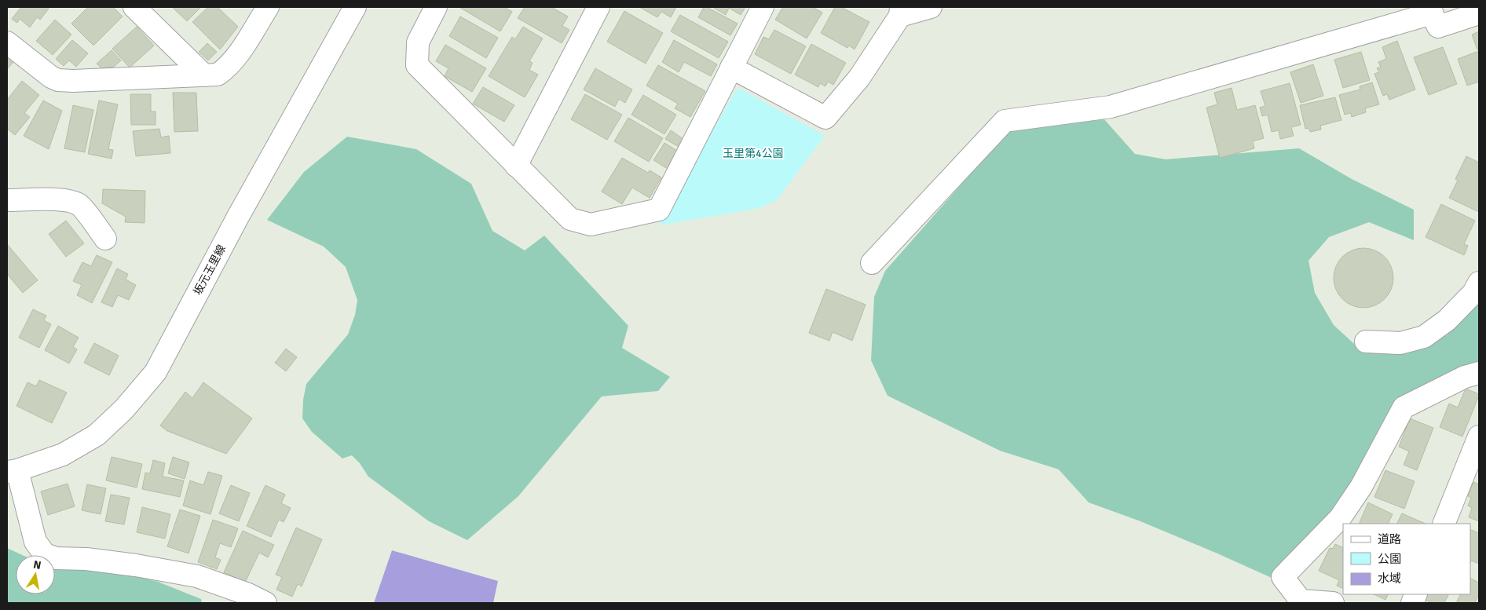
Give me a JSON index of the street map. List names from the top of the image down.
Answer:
{
  "streets": {
    "street": ["坂元玉里線"]
  },
  "parks": ["玉里第4公園"],
  "legend": ["道路", "公園", "水域"],
  "north": "top"
}
